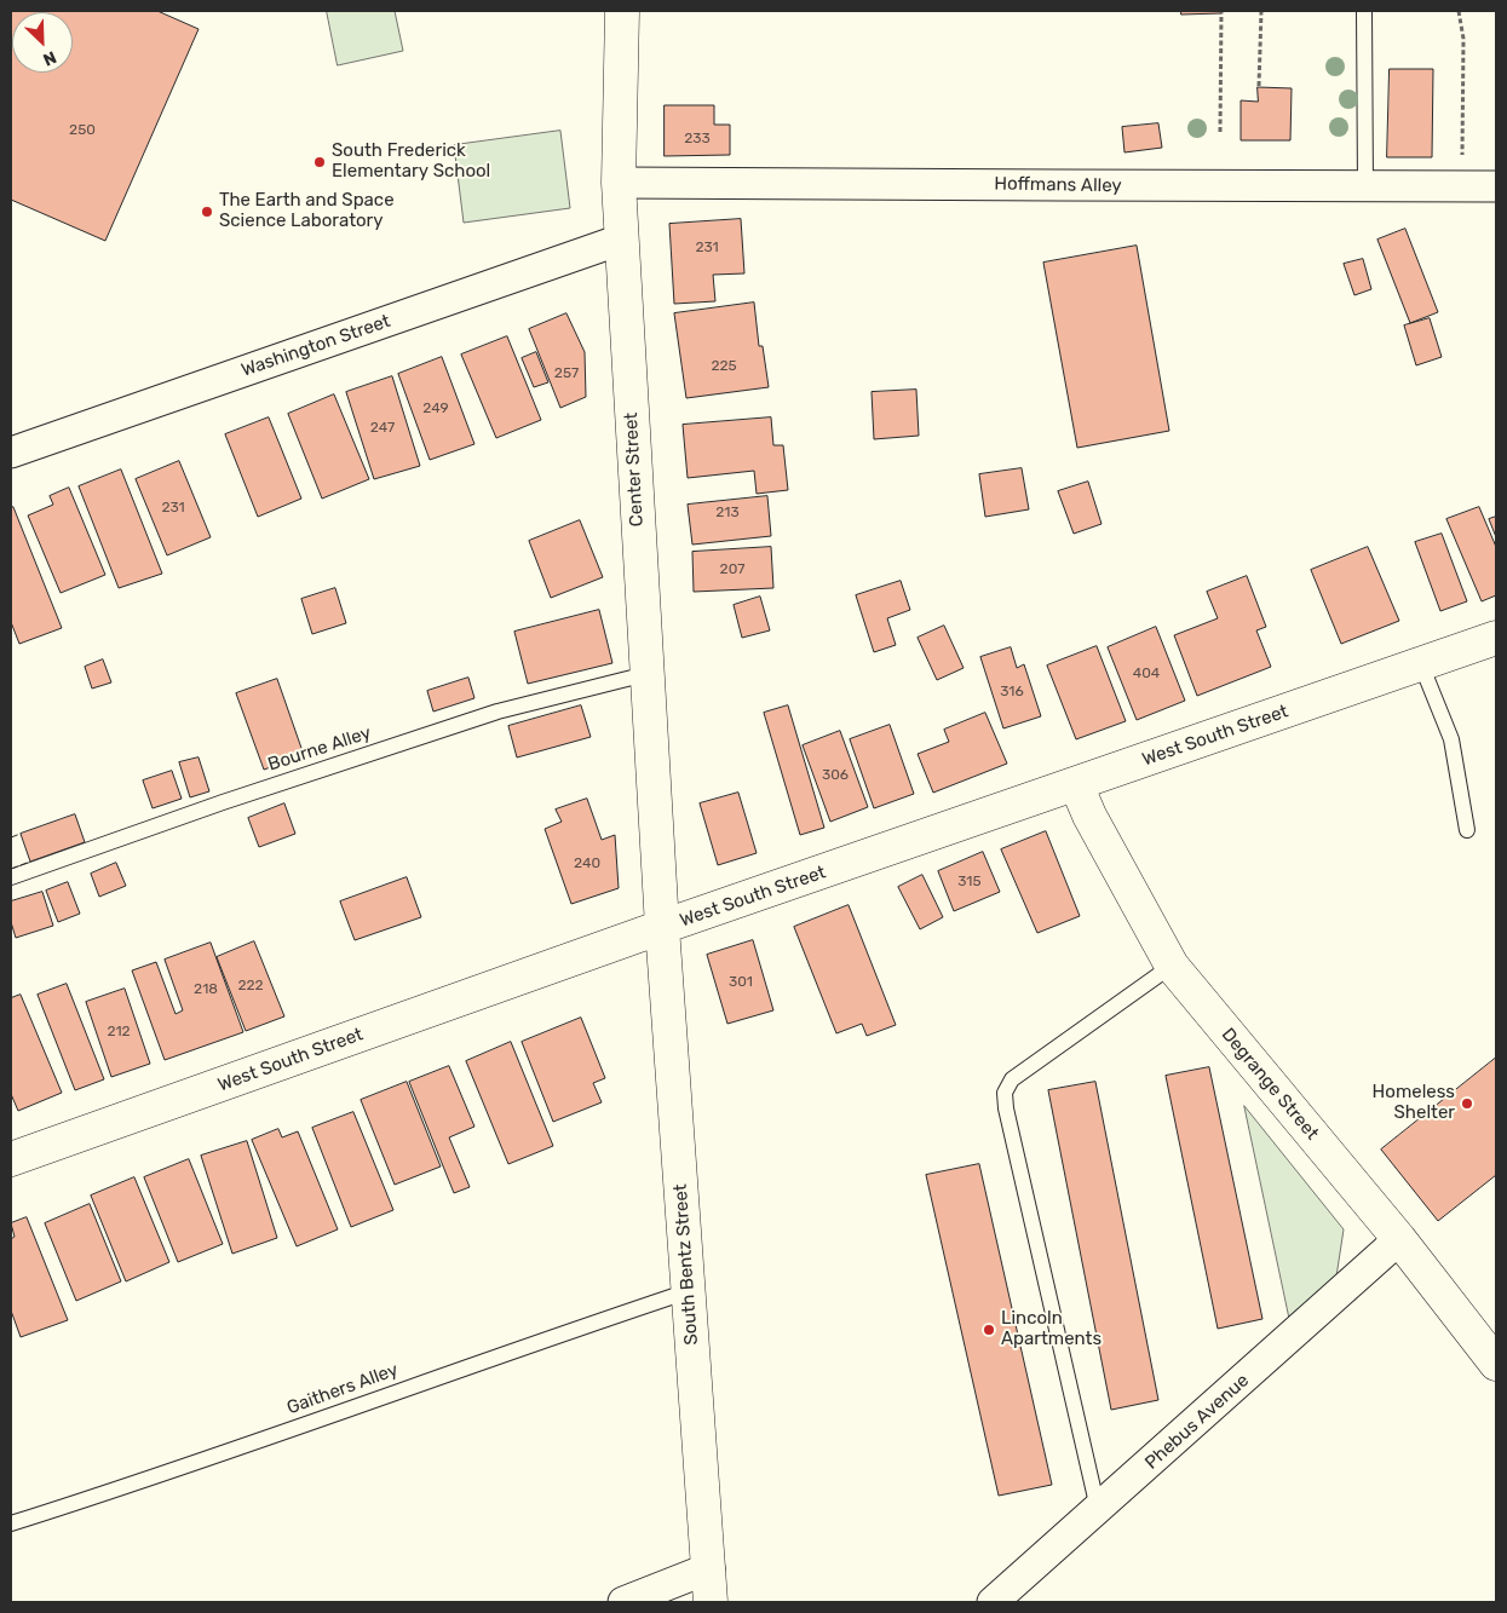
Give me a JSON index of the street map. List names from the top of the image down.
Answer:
{
  "streets": {
    "main road": [
      "Center Street",
      "West South Street",
      "Degrange Street",
      "South Bentz Street"
    ],
    "street": ["Hoffmans Alley", "Washington Street", "Phebus Avenue"],
    "lane": ["Bourne Alley", "Gaithers Alley"]
  },
  "crossings": [
    ["Hoffmans Alley", "Center Street"],
    ["Washington Street", "Center Street"],
    ["Center Street", "West South Street"],
    ["Center Street", "Bourne Alley"],
    ["Center Street", "South Bentz Street"],
    ["West South Street", "Degrange Street"],
    ["West South Street", "South Bentz Street"],
    ["Degrange Street", "Phebus Avenue"],
    ["South Bentz Street", "Gaithers Alley"]
  ],
  "places": [
    "South Frederick Elementary School",
    "The Earth and Space Science Laboratory",
    "Homeless Shelter",
    "Lincoln Apartments"
  ],
  "house_numbers": [
    "250",
    "233",
    "231",
    "225",
    "257",
    "249",
    "247",
    "231",
    "213",
    "207",
    "404",
    "316",
    "306",
    "240",
    "315",
    "301",
    "222",
    "218",
    "212"
  ],
  "north": "bottom right"
}
